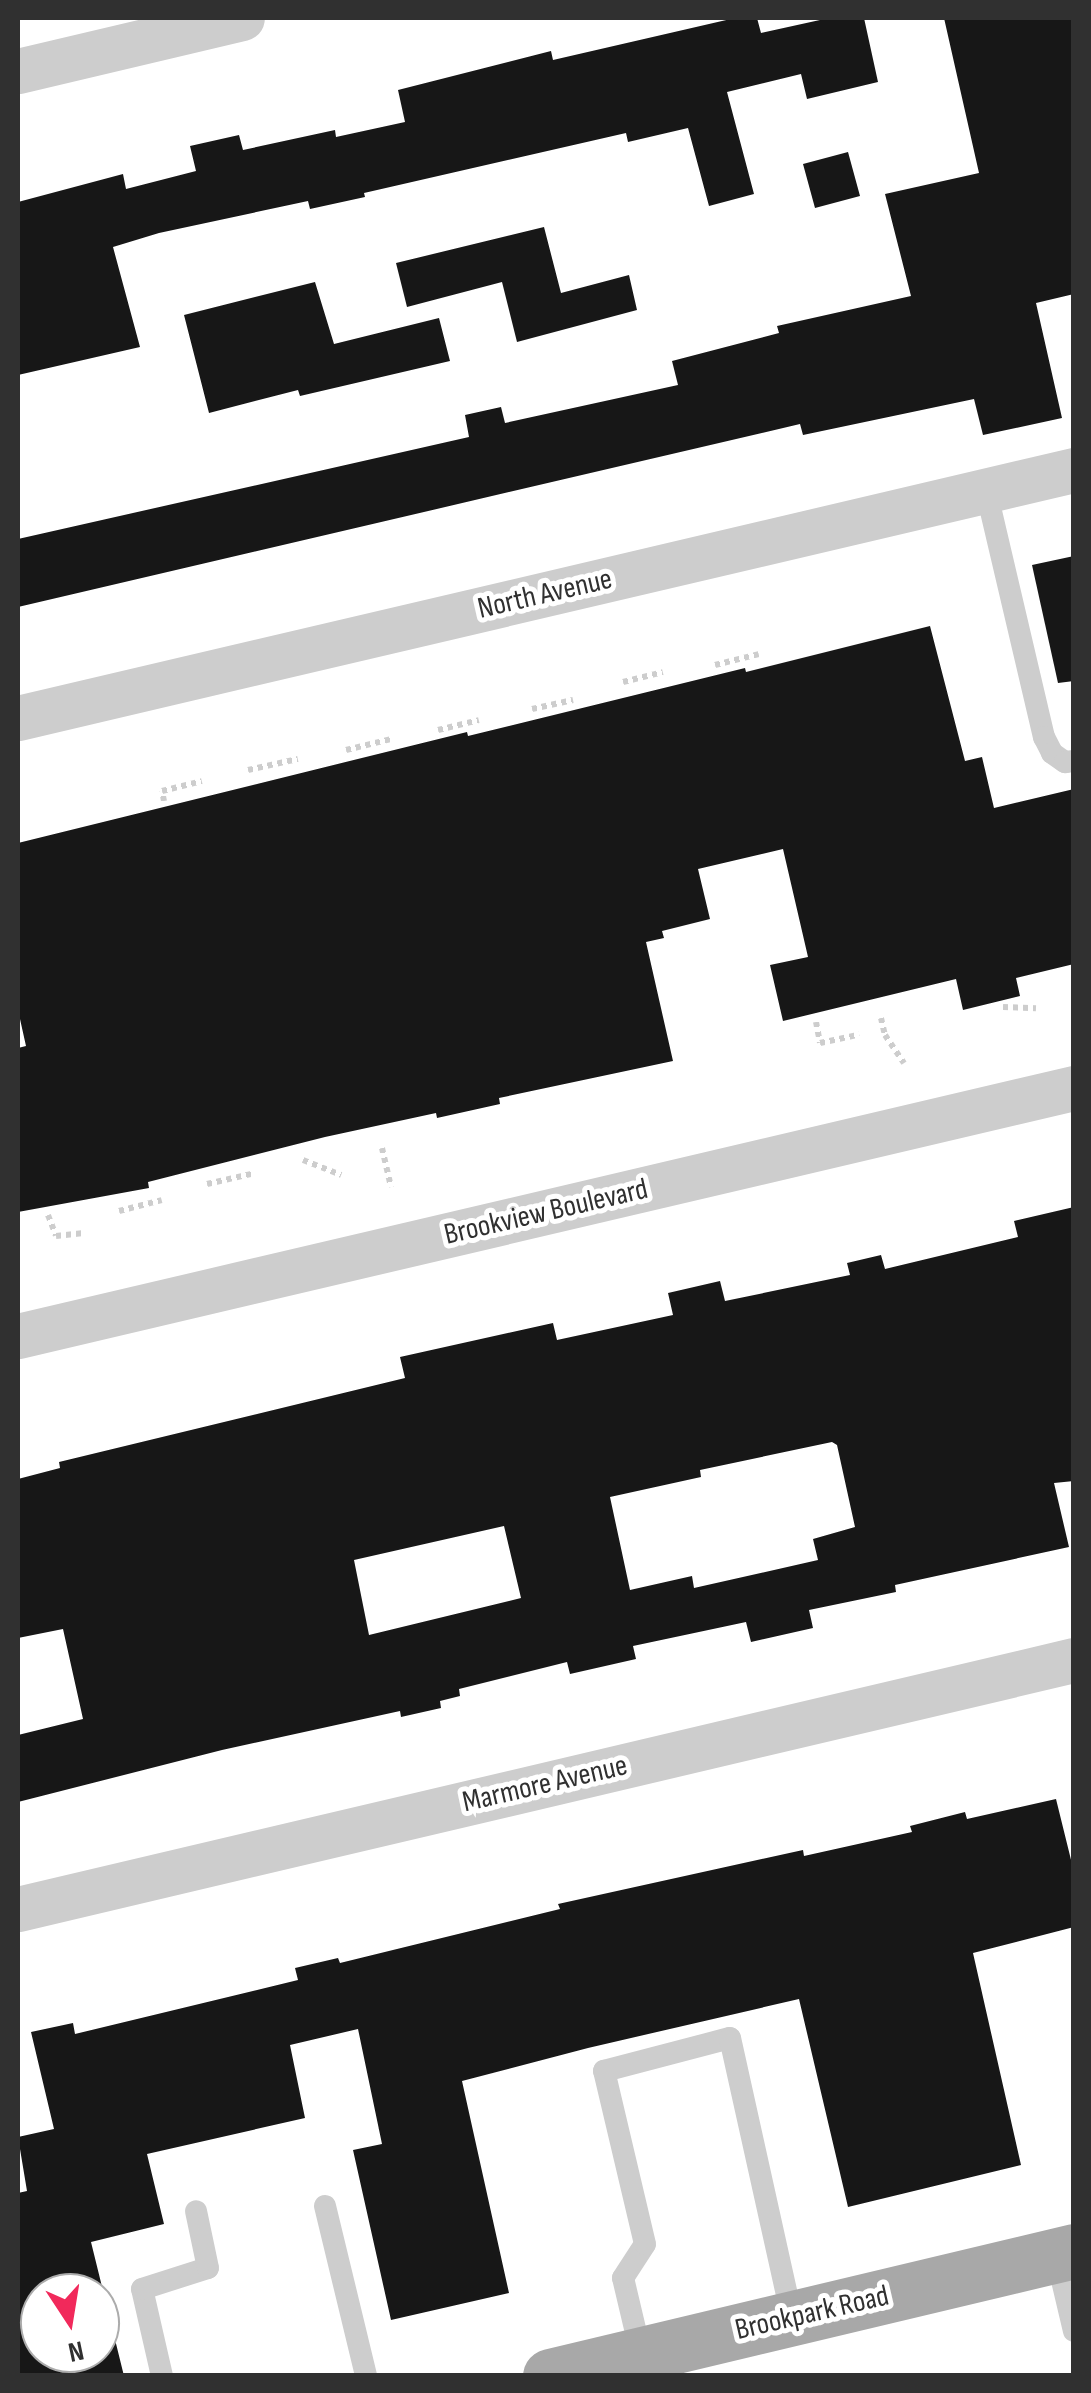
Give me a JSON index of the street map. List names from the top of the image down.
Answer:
{
  "streets": {
    "main road": ["Brookpark Road"],
    "street": ["North Avenue", "Brookview Boulevard", "Marmore Avenue"]
  },
  "north": "bottom"
}
